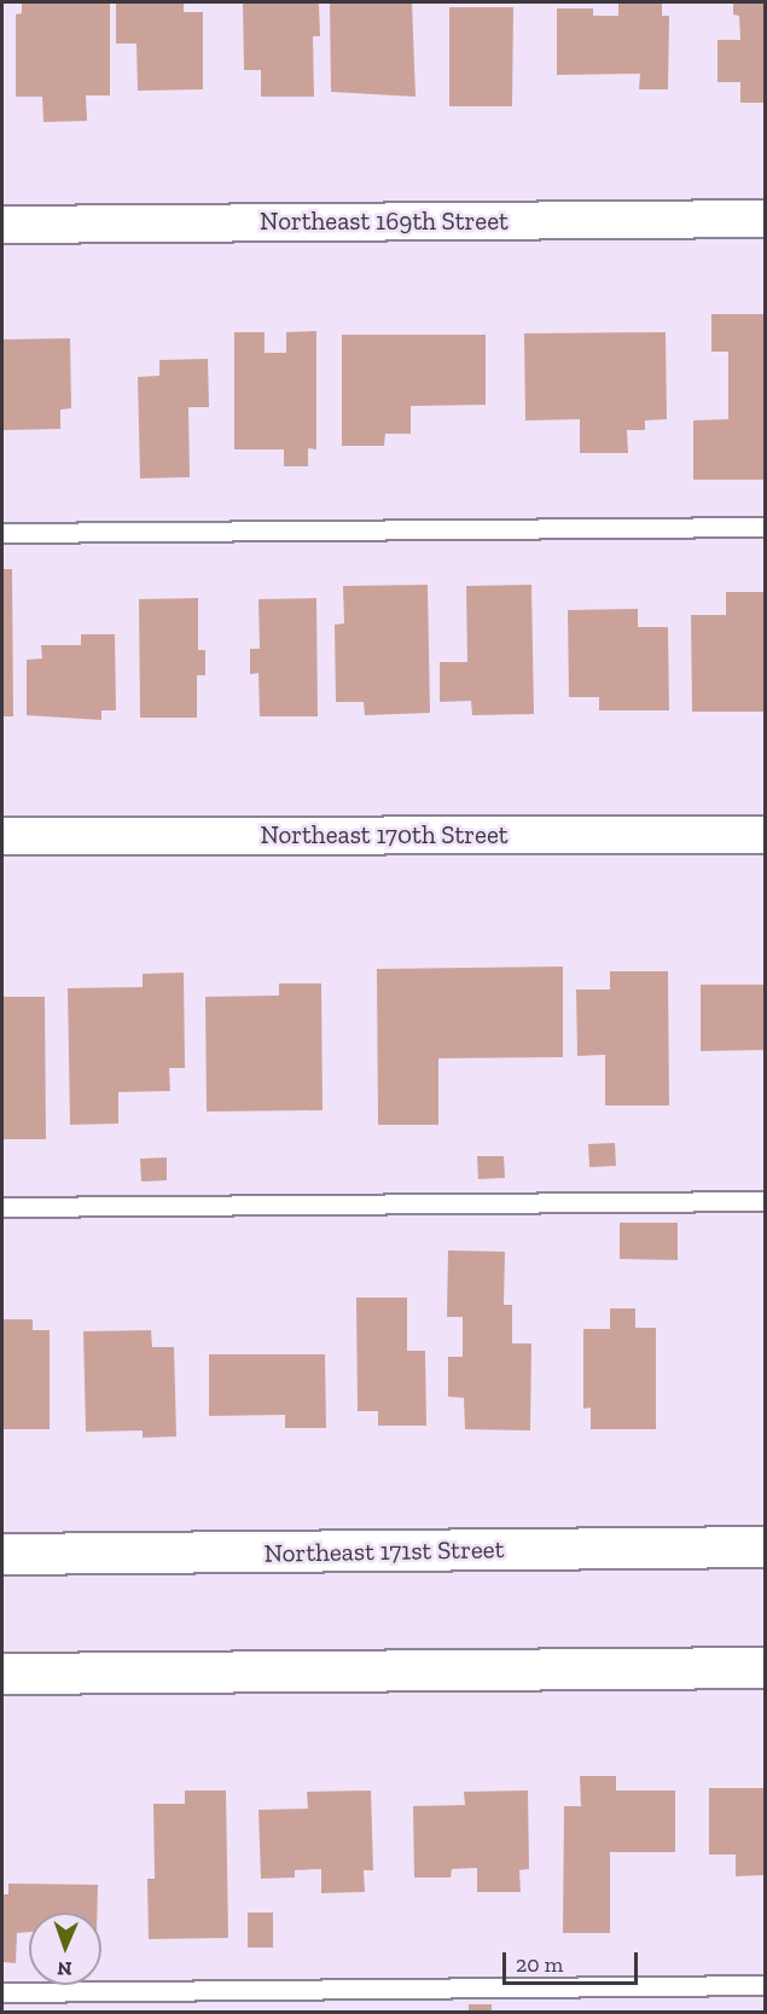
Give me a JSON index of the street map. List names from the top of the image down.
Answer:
{
  "streets": {
    "street": ["Northeast 169th Street", "Northeast 170th Street", "Northeast 171st Street"]
  },
  "scale_bar": "20 m",
  "north": "bottom"
}
